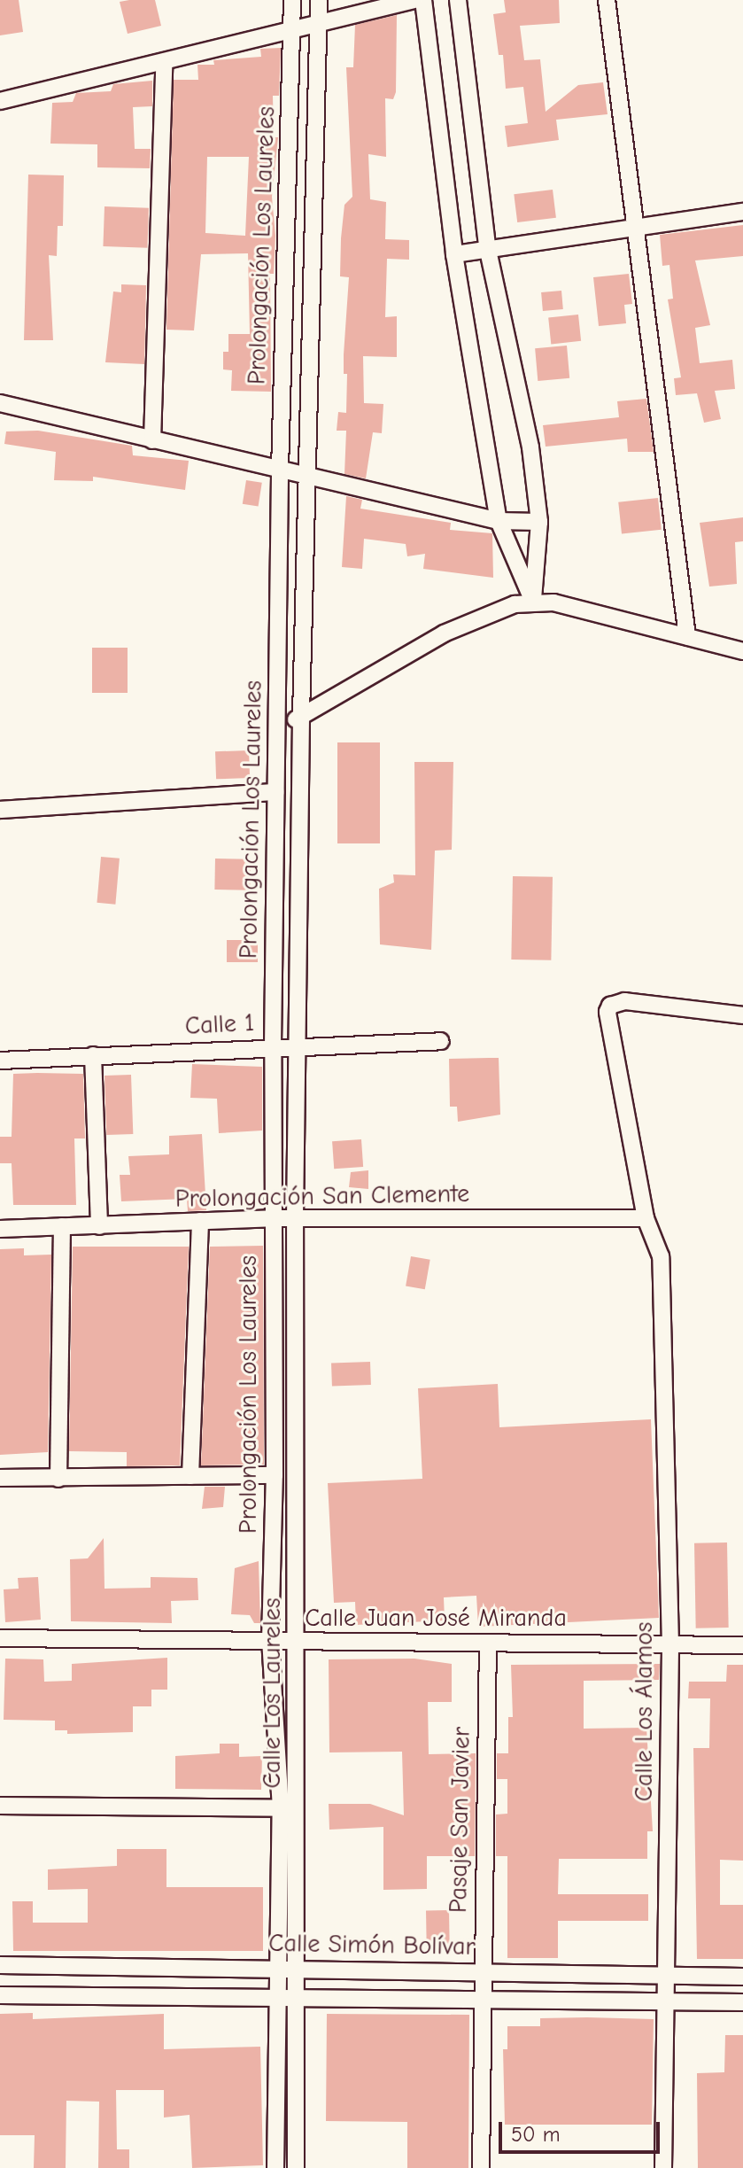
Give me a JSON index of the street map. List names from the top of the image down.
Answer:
{
  "streets": {
    "street": [
      "Prolongación Los Laureles",
      "Calle 1",
      "Prolongación San Clemente",
      "Calle Juan José Miranda",
      "Calle Los Laureles",
      "Calle Los Álamos",
      "Pasaje San Javier",
      "Calle Simón Bolívar"
    ]
  },
  "crossings": [
    ["Prolongación Los Laureles", "Calle 1"],
    ["Prolongación Los Laureles", "Prolongación San Clemente"],
    ["Prolongación Los Laureles", "Calle Juan José Miranda"],
    ["Prolongación Los Laureles", "Calle Los Laureles"],
    ["Prolongación San Clemente", "Calle Los Laureles"],
    ["Prolongación San Clemente", "Calle Los Álamos"],
    ["Calle Juan José Miranda", "Calle Los Laureles"],
    ["Calle Juan José Miranda", "Calle Los Álamos"],
    ["Calle Juan José Miranda", "Pasaje San Javier"],
    ["Calle Los Laureles", "Calle Simón Bolívar"],
    ["Calle Los Álamos", "Calle Simón Bolívar"],
    ["Pasaje San Javier", "Calle Simón Bolívar"]
  ],
  "scale_bar": "50 m"
}
